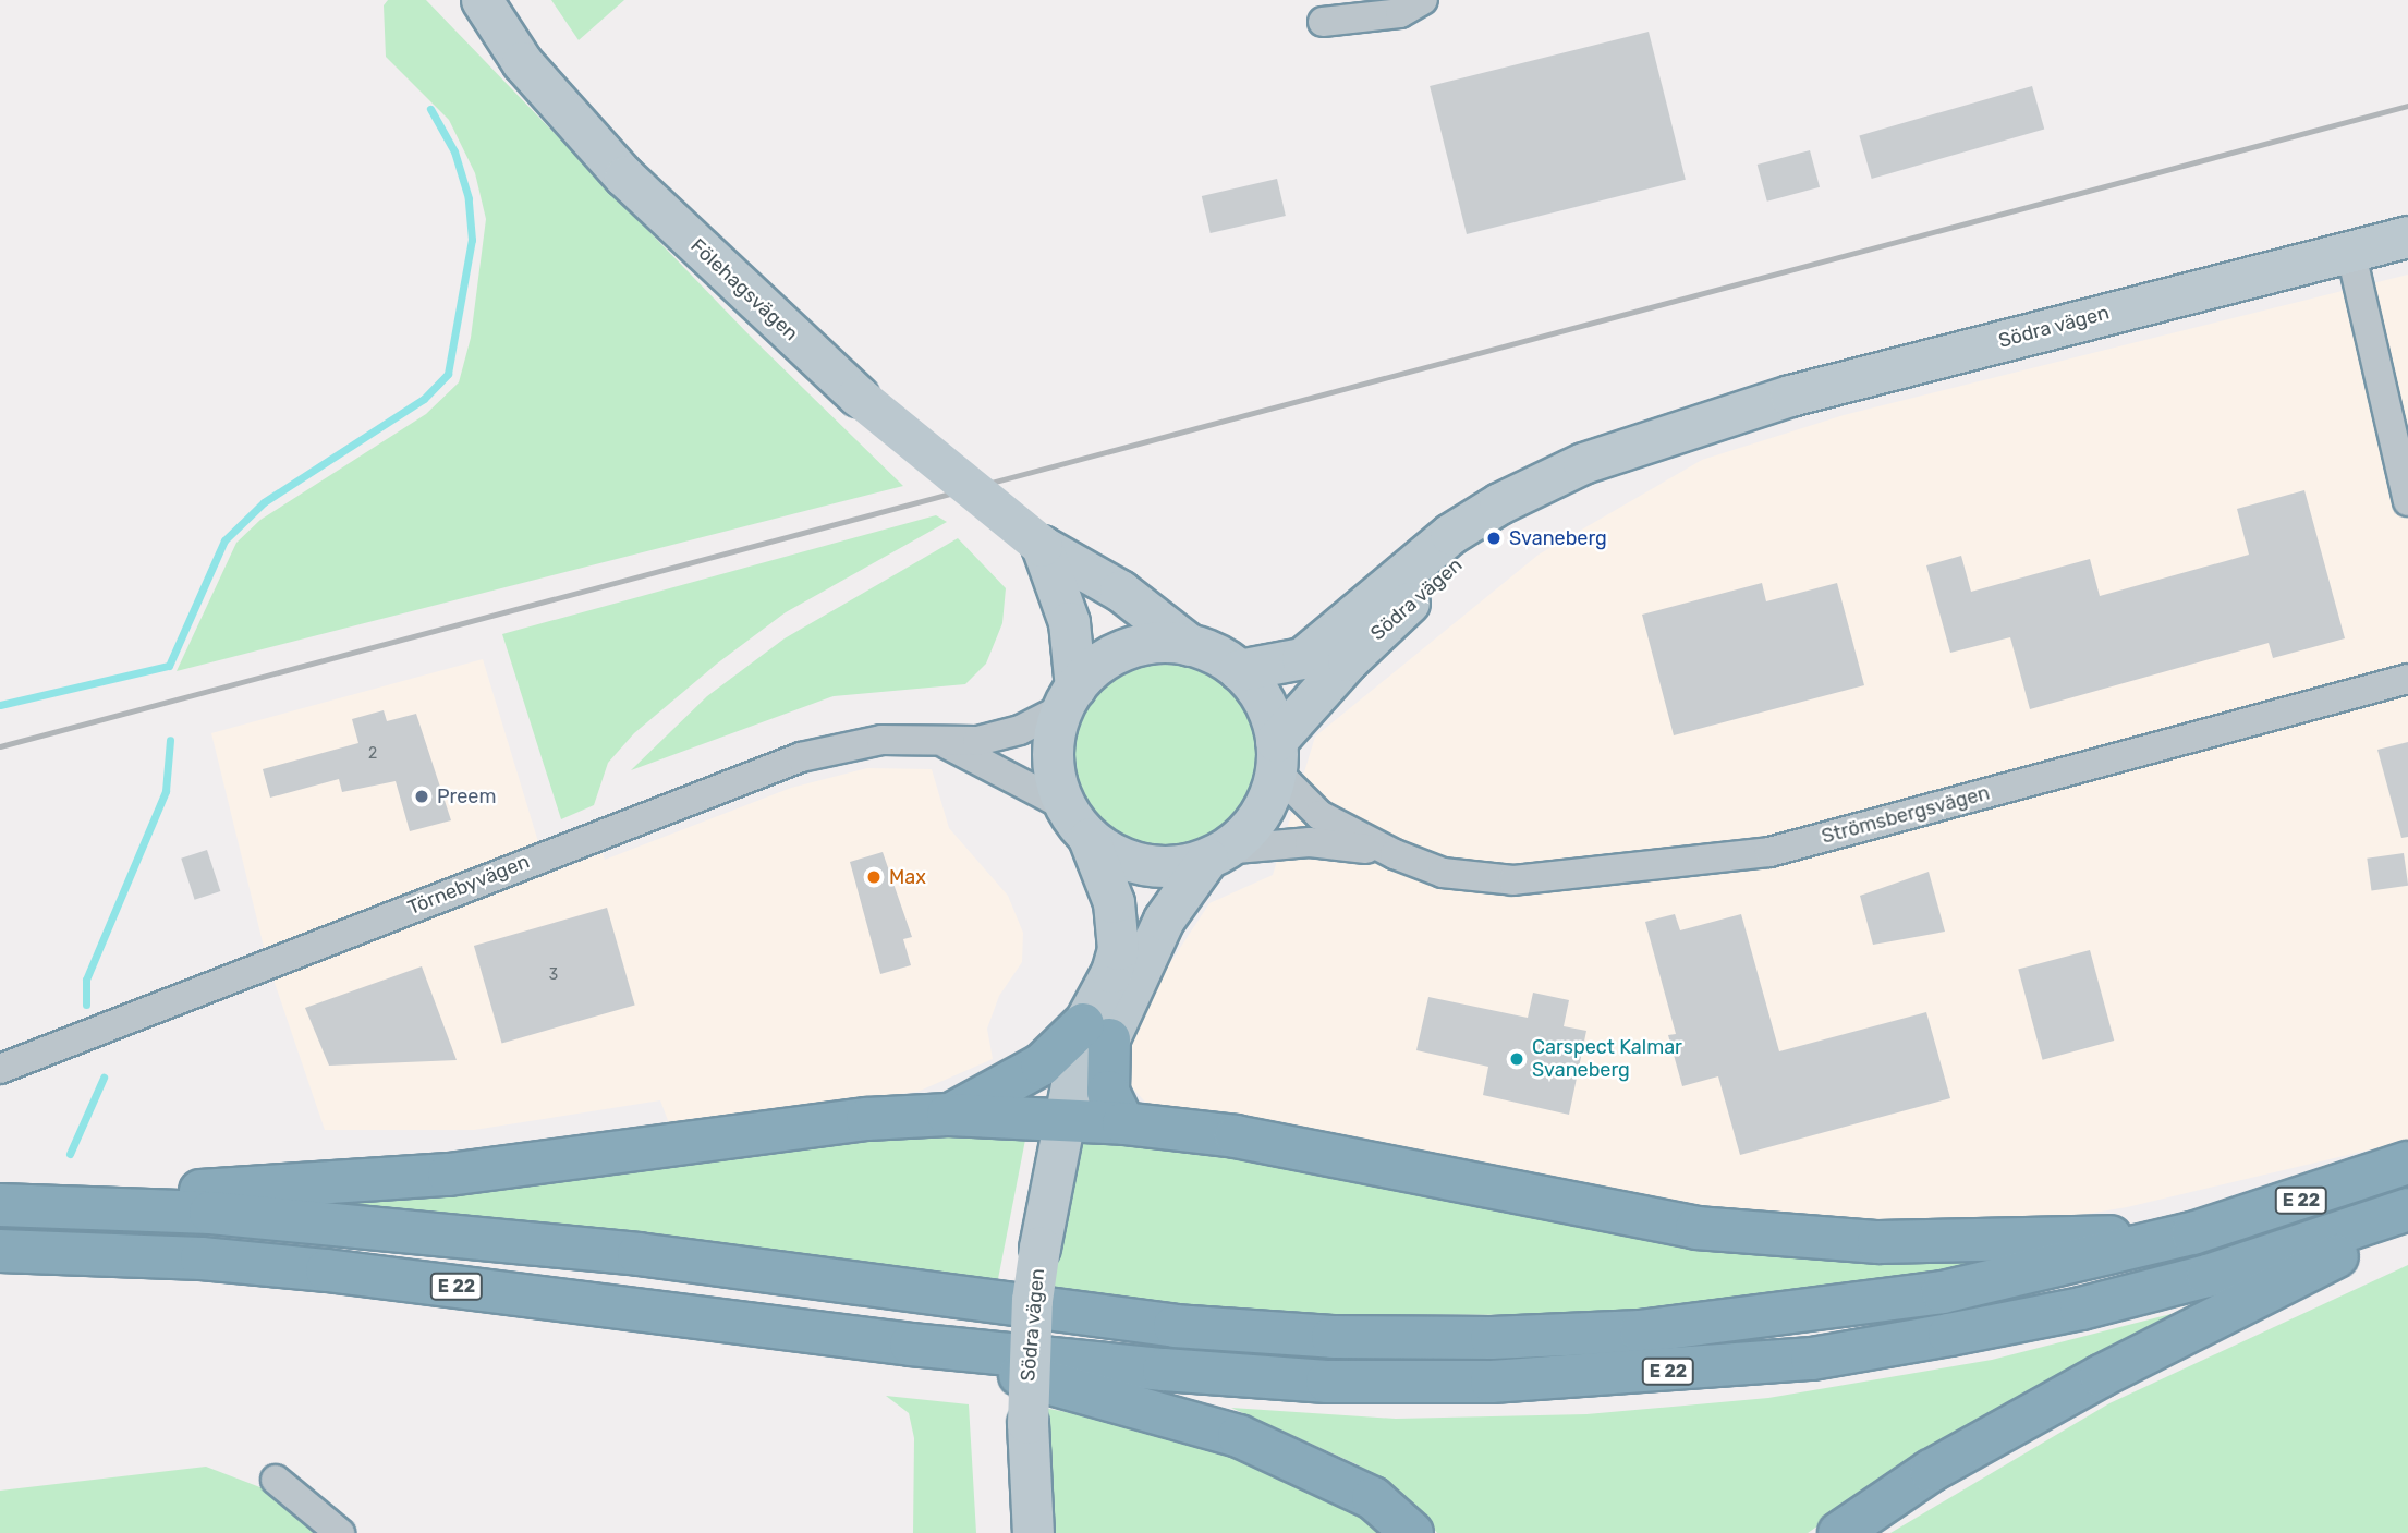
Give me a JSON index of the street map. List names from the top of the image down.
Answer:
{
  "streets": {
    "highway": ["E 22"],
    "main road": ["Fölehagsvägen", "Södra vägen"],
    "street": ["Strömsbergsvägen", "Törnebyvägen"]
  },
  "crossings": [
    ["Fölehagsvägen", "Södra vägen"],
    ["Fölehagsvägen", "Strömsbergsvägen"],
    ["Fölehagsvägen", "Törnebyvägen"],
    ["Södra vägen", "Strömsbergsvägen"],
    ["Södra vägen", "Törnebyvägen"],
    ["Strömsbergsvägen", "Törnebyvägen"]
  ],
  "places": [
    "Svaneberg",
    "Preem",
    "Max",
    "Carspect Kalmar Svaneberg"
  ],
  "house_numbers": ["2", "3"]
}
